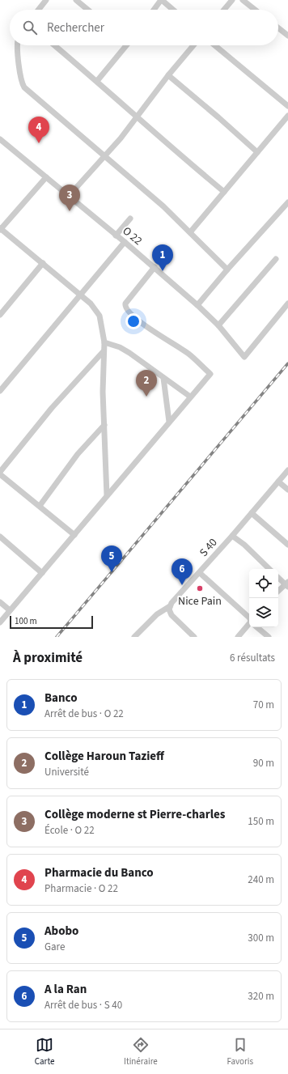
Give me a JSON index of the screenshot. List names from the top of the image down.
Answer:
{
  "streets": {
    "street": ["O 22", "S 40"]
  },
  "places": ["Nice Pain"],
  "scale_bar": "100 m",
  "page": {
    "search": "Rechercher",
    "pins": [
      "4",
      "3",
      "1",
      "2",
      "5",
      "6"
    ],
    "scale": "100 m",
    "heading": ["À proximité", "6 résultats"],
    "list": [
      {
        "mark": "1",
        "name": "Banco",
        "note": "Arrêt de bus · O 22",
        "value": "70 m"
      },
      {
        "mark": "2",
        "name": "Collège Haroun Tazieff",
        "note": "Université",
        "value": "90 m"
      },
      {
        "mark": "3",
        "name": "Collège moderne st Pierre-charles",
        "note": "École · O 22",
        "value": "150 m"
      },
      {
        "mark": "4",
        "name": "Pharmacie du Banco",
        "note": "Pharmacie · O 22",
        "value": "240 m"
      },
      {
        "mark": "5",
        "name": "Abobo",
        "note": "Gare",
        "value": "300 m"
      },
      {
        "mark": "6",
        "name": "A la Ran",
        "note": "Arrêt de bus · S 40",
        "value": "320 m"
      }
    ],
    "nav": ["Carte", "Itinéraire", "Favoris"]
  }
}
